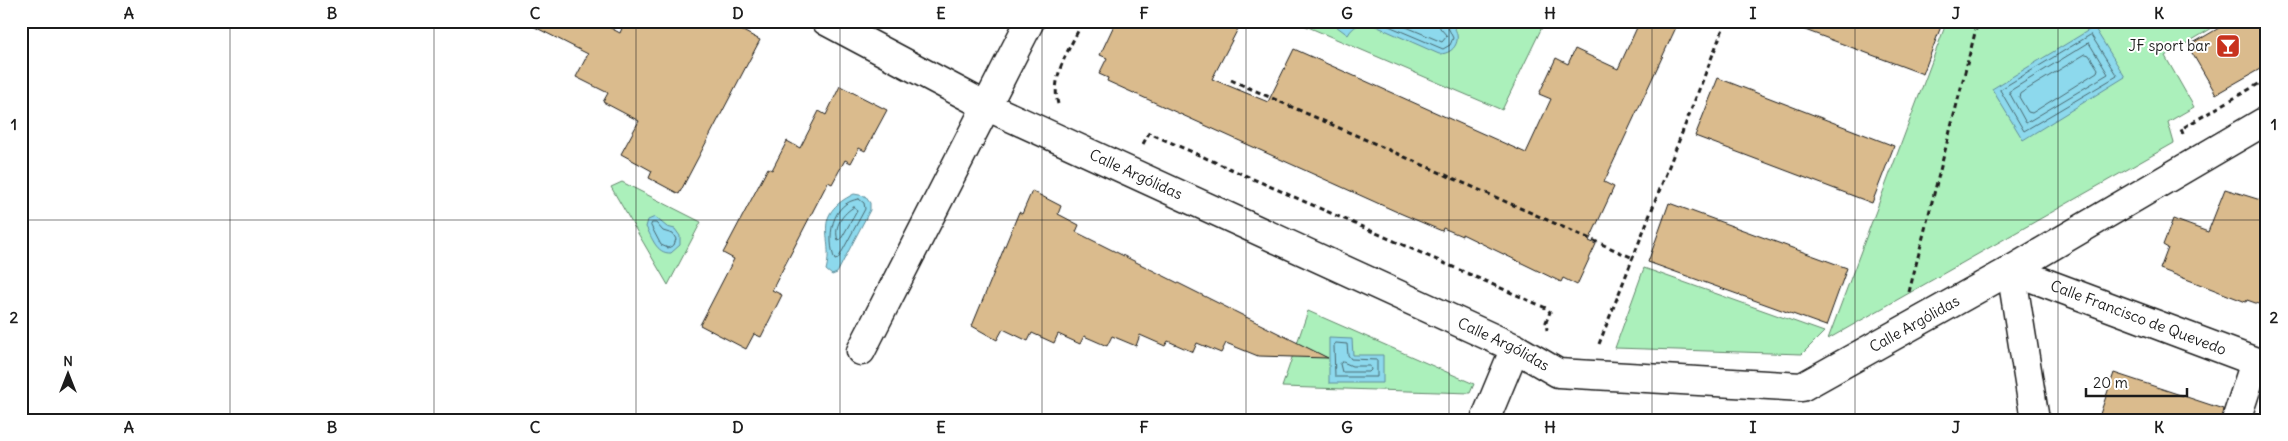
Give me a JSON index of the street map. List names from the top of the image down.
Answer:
{
  "streets": {
    "street": ["Calle Argólidas", "Calle Francisco de Quevedo"]
  },
  "crossings": [
    ["Calle Argólidas", "Calle Francisco de Quevedo"]
  ],
  "places": {
    "bar": ["JF sport bar"]
  },
  "scale_bar": "20 m",
  "north": "top",
  "grid": {
    "columns": [
      "A",
      "B",
      "C",
      "D",
      "E",
      "F",
      "G",
      "H",
      "I",
      "J",
      "K"
    ],
    "rows": ["1", "2"]
  }
}
